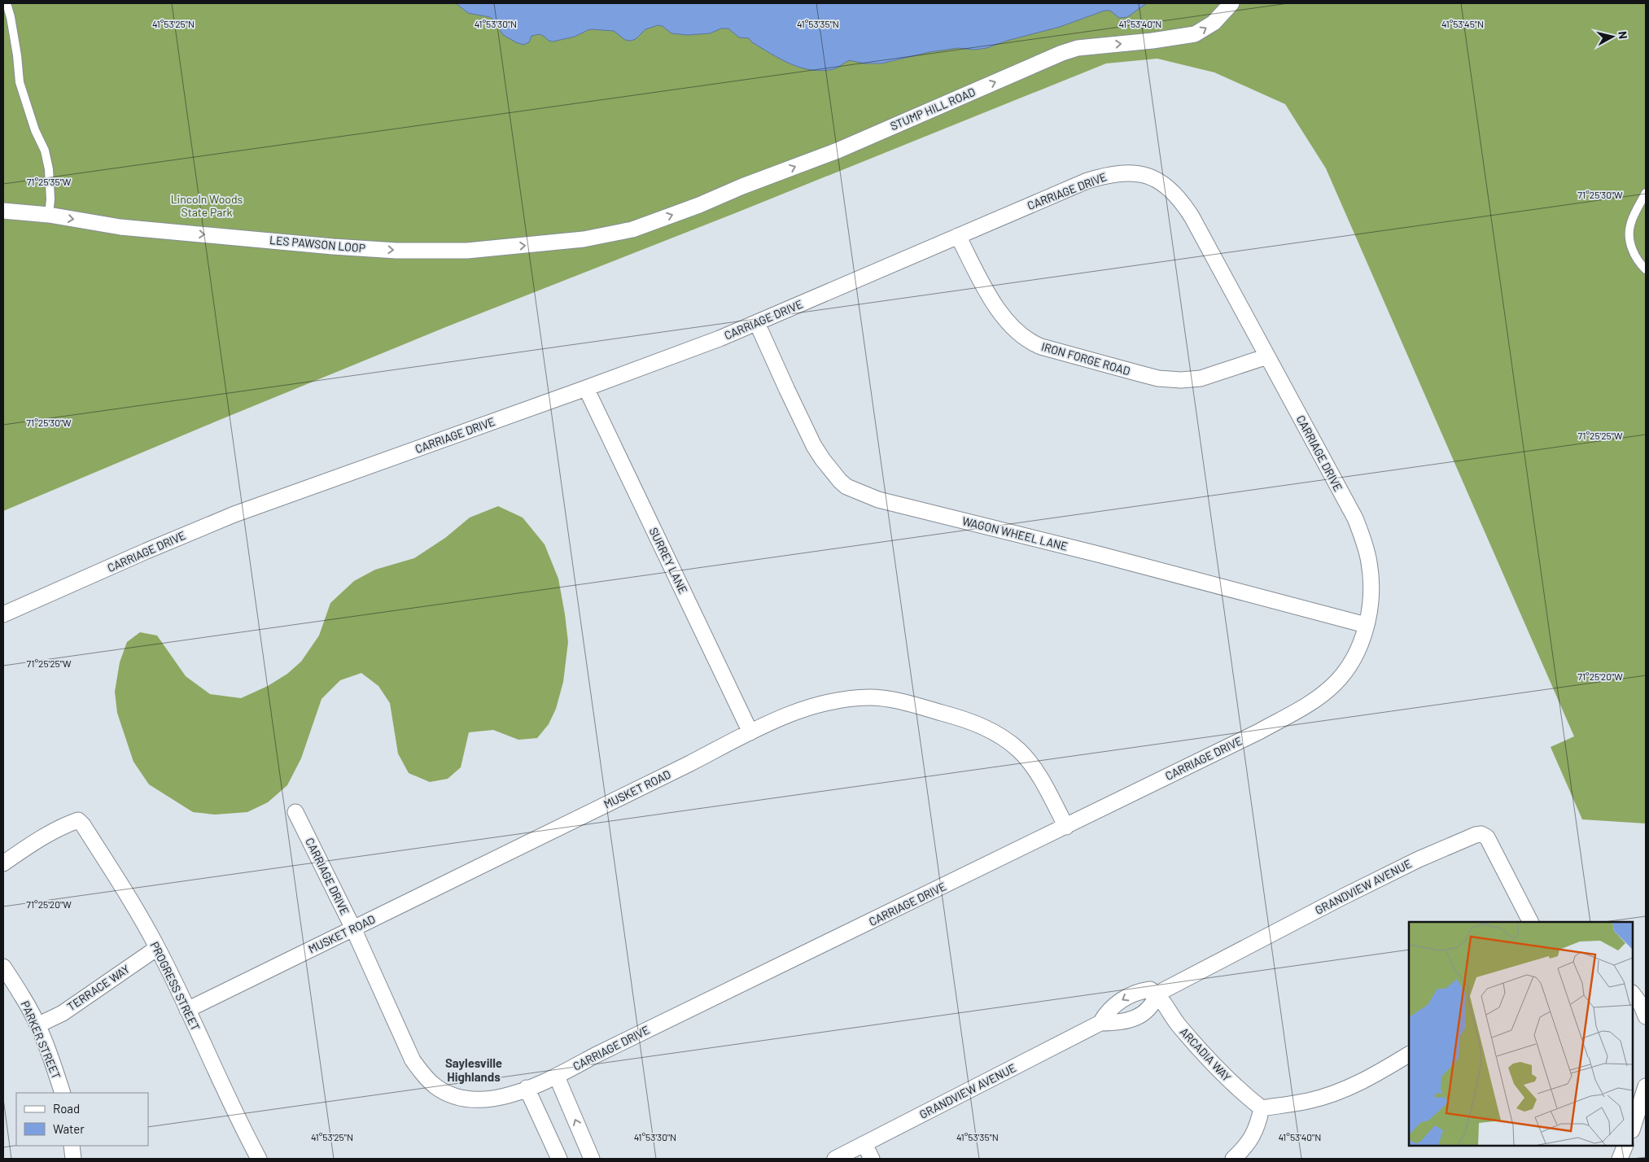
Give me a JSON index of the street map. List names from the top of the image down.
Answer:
{
  "streets": {
    "street": [
      "STUMP HILL ROAD",
      "CARRIAGE DRIVE",
      "LES PAWSON LOOP",
      "IRON FORGE ROAD",
      "WAGON WHEEL LANE",
      "SURREY LANE",
      "MUSKET ROAD",
      "GRANDVIEW AVENUE",
      "PROGRESS STREET",
      "TERRACE WAY",
      "PARKER STREET",
      "ARCADIA WAY"
    ]
  },
  "crossings": [
    ["STUMP HILL ROAD", "LES PAWSON LOOP"],
    ["CARRIAGE DRIVE", "IRON FORGE ROAD"],
    ["CARRIAGE DRIVE", "WAGON WHEEL LANE"],
    ["CARRIAGE DRIVE", "SURREY LANE"],
    ["CARRIAGE DRIVE", "MUSKET ROAD"],
    ["SURREY LANE", "MUSKET ROAD"],
    ["MUSKET ROAD", "PROGRESS STREET"],
    ["GRANDVIEW AVENUE", "ARCADIA WAY"],
    ["PROGRESS STREET", "TERRACE WAY"],
    ["TERRACE WAY", "PARKER STREET"]
  ],
  "one_way": ["STUMP HILL ROAD", "LES PAWSON LOOP"],
  "districts": ["Saylesville Highlands"],
  "parks": ["Lincoln Woods State Park"],
  "legend": ["Road", "Water"],
  "north": "right",
  "coordinates": [
    "41°53'25\"N",
    "41°53'30\"N",
    "41°53'35\"N",
    "41°53'40\"N",
    "41°53'45\"N",
    "71°25'35\"W",
    "71°25'30\"W",
    "71°25'25\"W",
    "71°25'20\"W"
  ]
}
